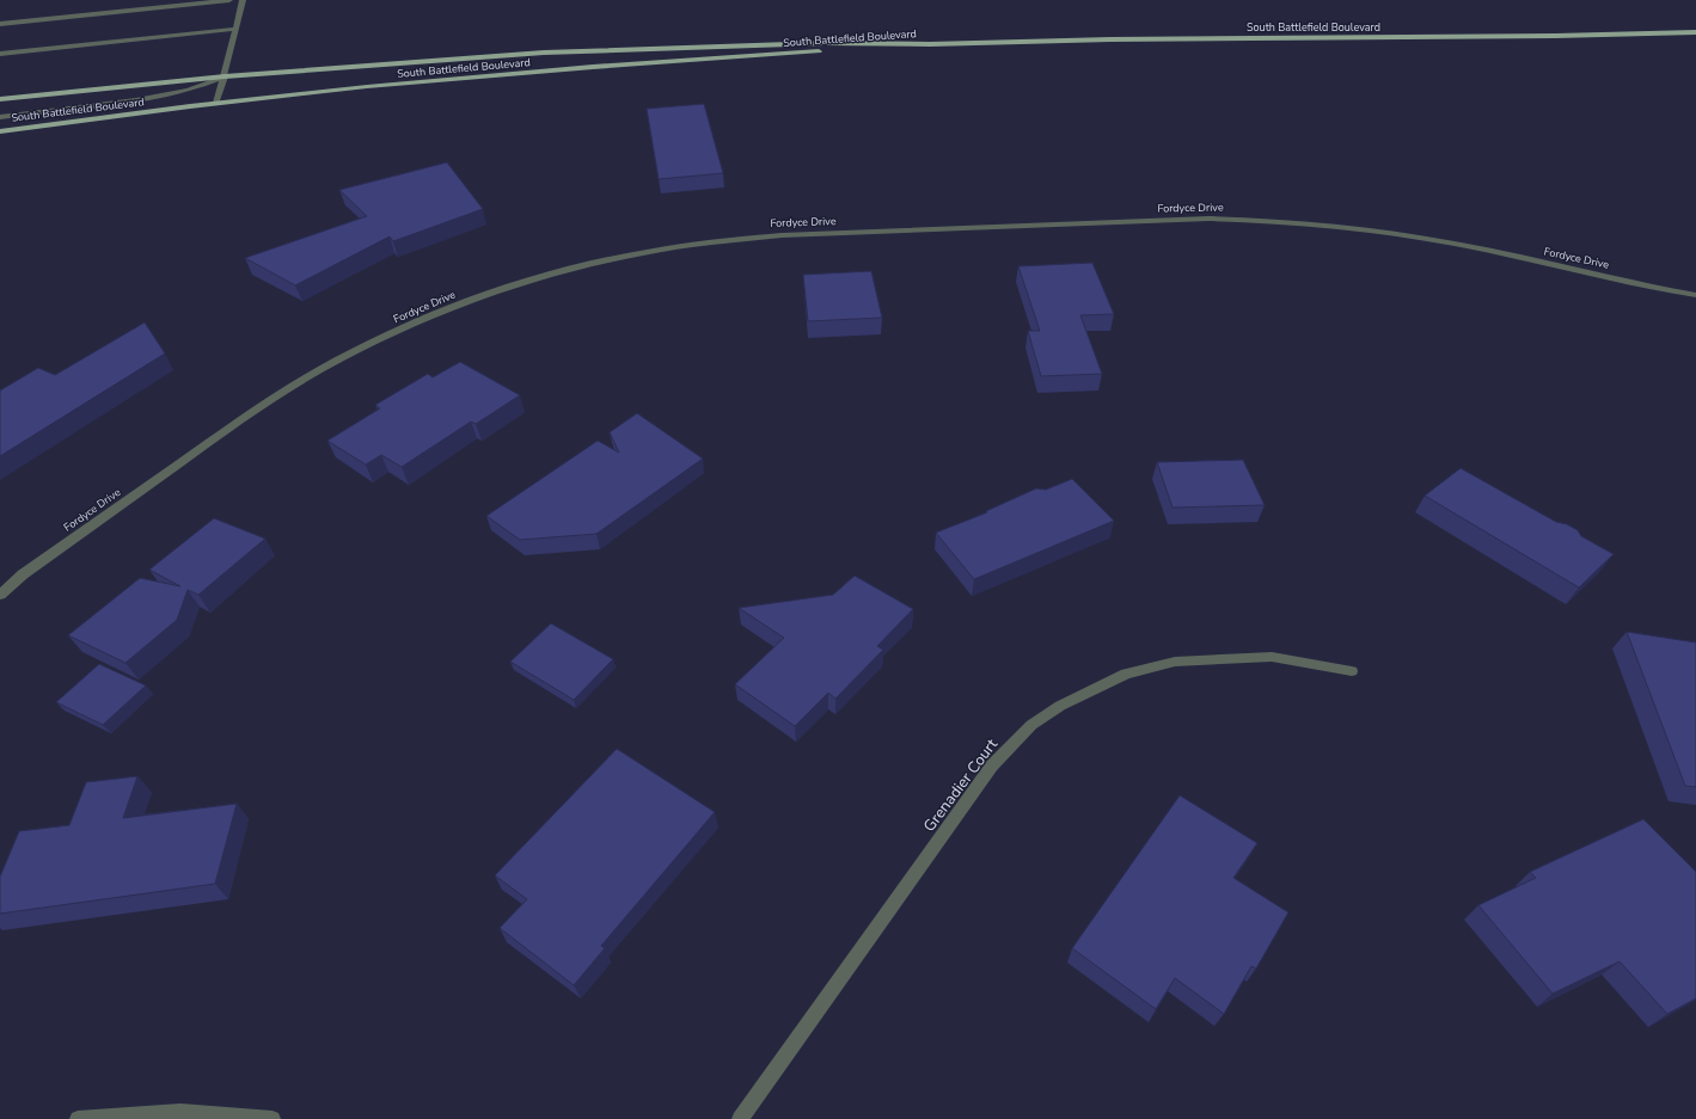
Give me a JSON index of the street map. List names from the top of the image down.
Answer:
{
  "streets": {
    "main road": ["South Battlefield Boulevard"],
    "street": ["Fordyce Drive", "Grenadier Court"]
  }
}
